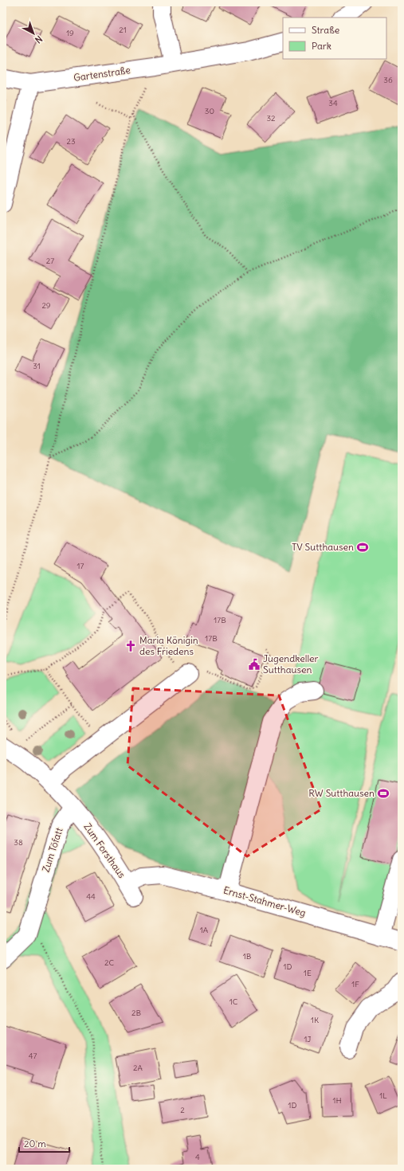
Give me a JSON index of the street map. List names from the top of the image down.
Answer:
{
  "streets": {
    "street": [
      "Gartenstraße",
      "Zum Töfatt",
      "Zum Forsthaus",
      "Ernst-Stahmer-Weg"
    ]
  },
  "crossings": [
    ["Zum Töfatt", "Zum Forsthaus"],
    ["Zum Forsthaus", "Ernst-Stahmer-Weg"]
  ],
  "places": {
    "sports": ["TV Sutthausen", "RW Sutthausen"],
    "church": ["Maria Königin des Friedens"],
    "public building": ["Jugendkeller Sutthausen"]
  },
  "house_numbers": [
    "21",
    "19",
    "36",
    "34",
    "30",
    "32",
    "23",
    "27",
    "29",
    "31",
    "17",
    "17B",
    "17B",
    "38",
    "44",
    "1A",
    "1B",
    "2C",
    "1D",
    "1E",
    "1F",
    "1C",
    "2B",
    "1K",
    "1J",
    "47",
    "2A",
    "1L",
    "1H",
    "1D",
    "2",
    "4"
  ],
  "legend": ["Straße", "Park"],
  "scale_bar": "20 m",
  "north": "bottom right"
}
